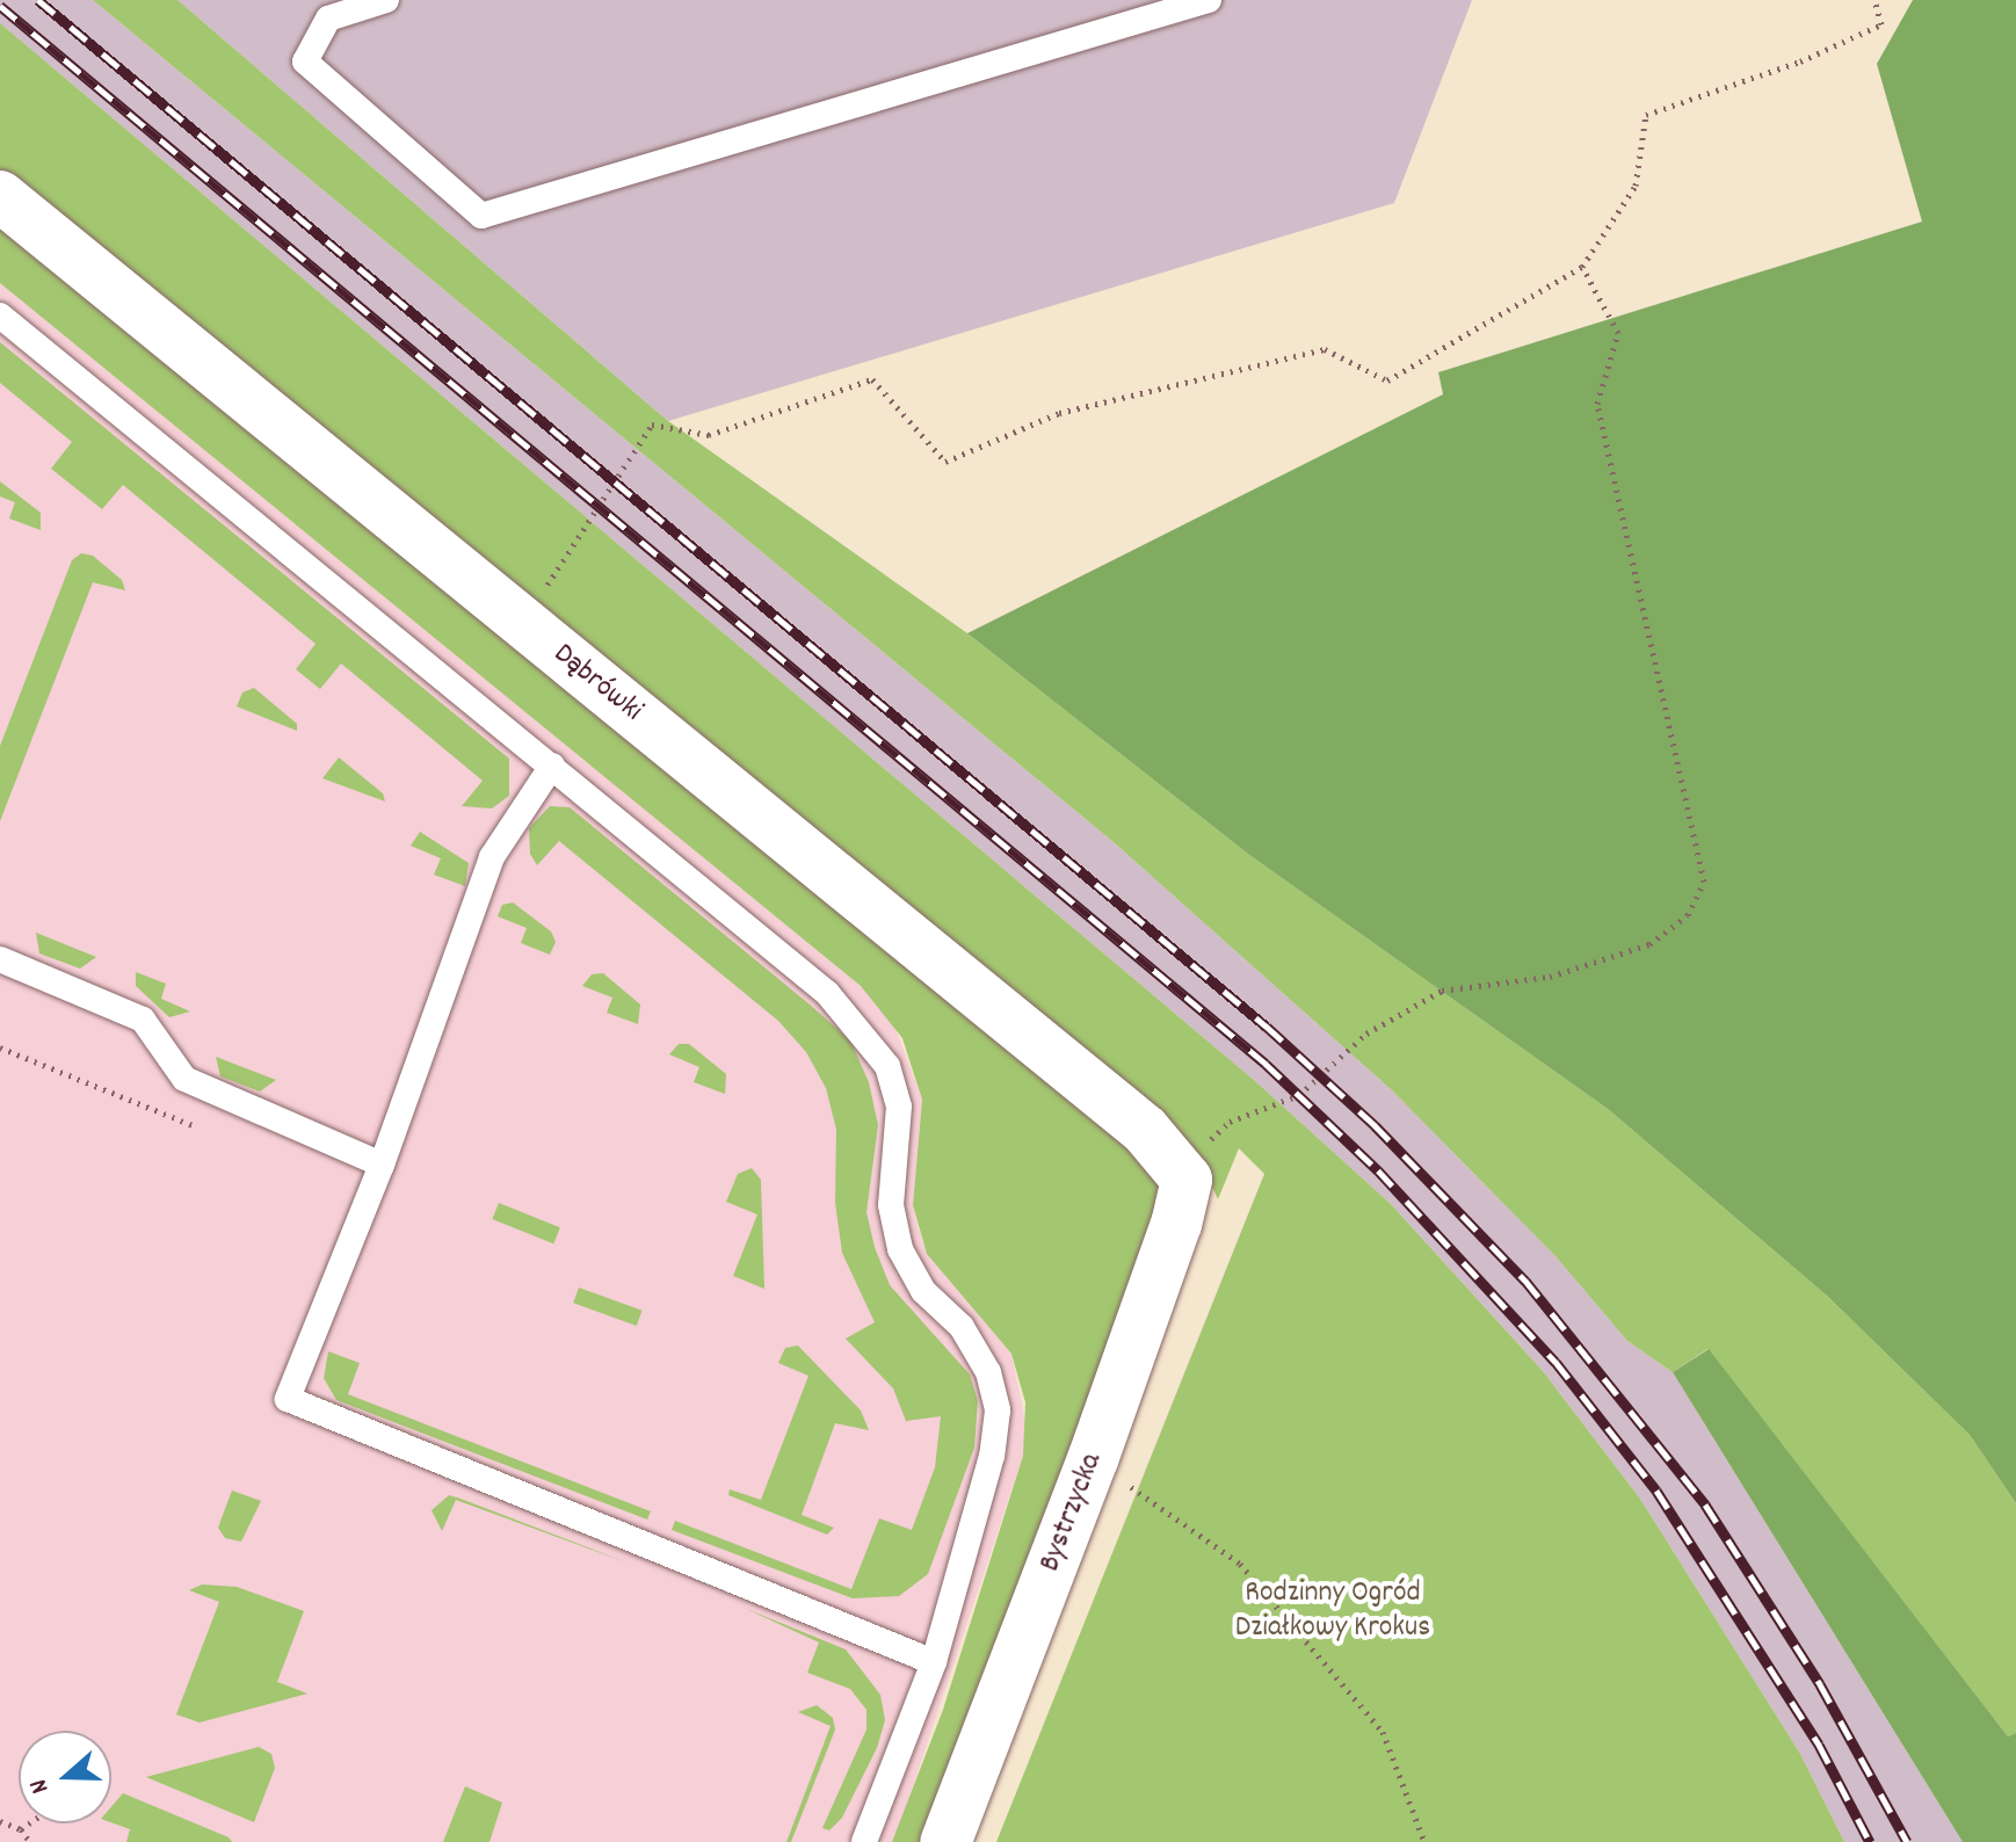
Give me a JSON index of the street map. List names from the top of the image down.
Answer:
{
  "streets": {
    "street": ["Dąbrówki", "Bystrzycka"]
  },
  "crossings": [
    ["Dąbrówki", "Bystrzycka"]
  ],
  "parks": ["Rodzinny Ogród Działkowy Krokus"],
  "north": "left"
}
